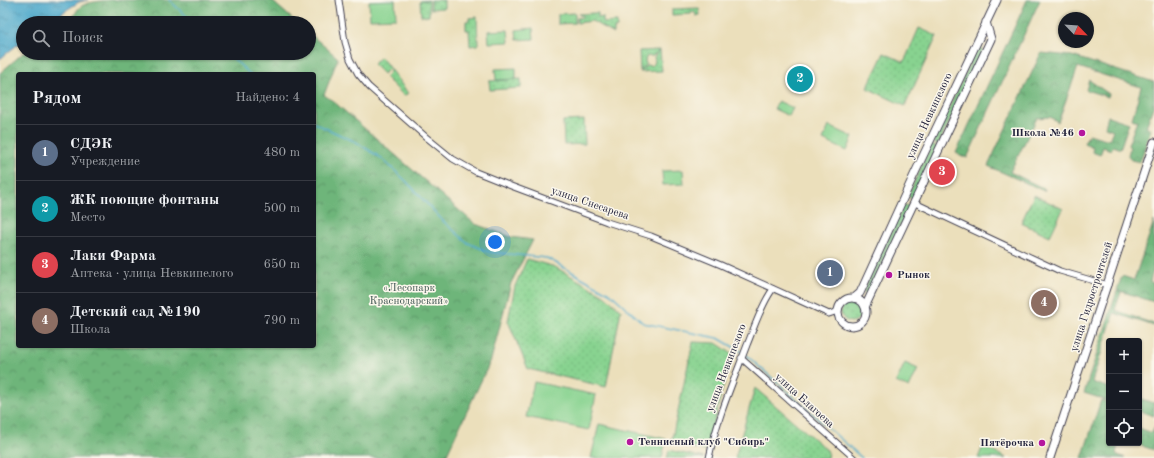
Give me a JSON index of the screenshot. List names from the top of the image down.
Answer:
{
  "streets": {
    "street": [
      "улица Невкипелого",
      "улица Снесарева",
      "улица Гидростроителей",
      "улица Благоева"
    ]
  },
  "crossings": [
    ["улица Невкипелого", "улица Снесарева"],
    ["улица Невкипелого", "улица Благоева"]
  ],
  "parks": ["«Лесопарк Краснодарский»"],
  "places": [
    "Школа №46",
    "Рынок",
    "Теннисный клуб \"Сибирь\"",
    "Пятёрочка"
  ],
  "north": "bottom right",
  "page": {
    "search": "Поиск",
    "pins": [
      "2",
      "3",
      "1",
      "4"
    ],
    "heading": ["Рядом", "Найдено: 4"],
    "list": [
      {
        "mark": "1",
        "name": "СДЭК",
        "note": "Учреждение",
        "value": "480 m"
      },
      {
        "mark": "2",
        "name": "ЖК поющие фонтаны",
        "note": "Место",
        "value": "500 m"
      },
      {
        "mark": "3",
        "name": "Лаки Фарма",
        "note": "Аптека · улица Невкипелого",
        "value": "650 m"
      },
      {
        "mark": "4",
        "name": "Детский сад №190",
        "note": "Школа",
        "value": "790 m"
      }
    ],
    "map_buttons": ["+", "−"]
  }
}
